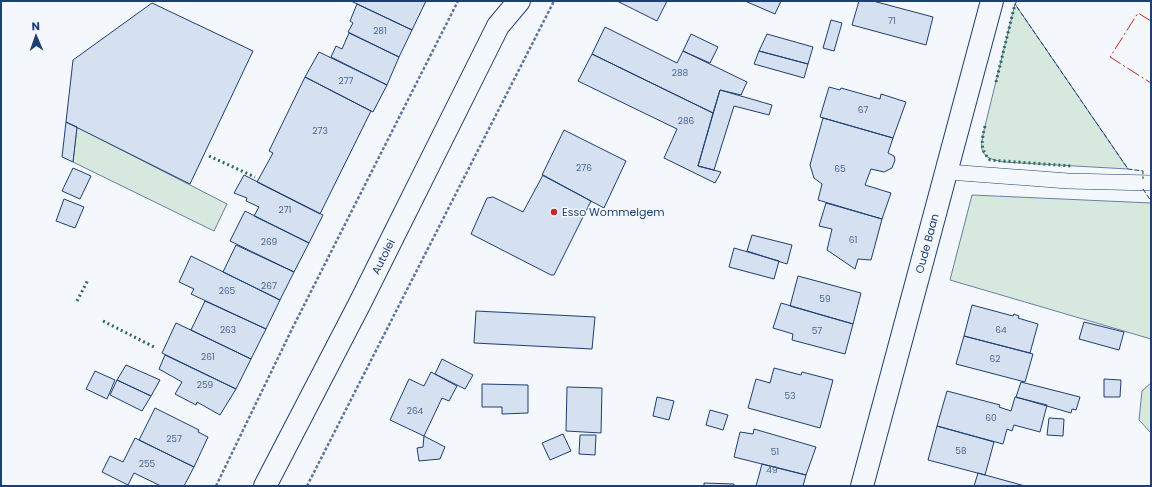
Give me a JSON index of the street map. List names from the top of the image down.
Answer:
{
  "streets": {
    "main road": ["Oude Baan", "Autolei"]
  },
  "places": ["Esso Wommelgem"],
  "house_numbers": [
    "71",
    "281",
    "288",
    "277",
    "67",
    "286",
    "273",
    "276",
    "65",
    "271",
    "61",
    "269",
    "267",
    "265",
    "59",
    "263",
    "64",
    "57",
    "261",
    "62",
    "259",
    "53",
    "264",
    "60",
    "257",
    "58",
    "51",
    "255",
    "49"
  ],
  "north": "top"
}
